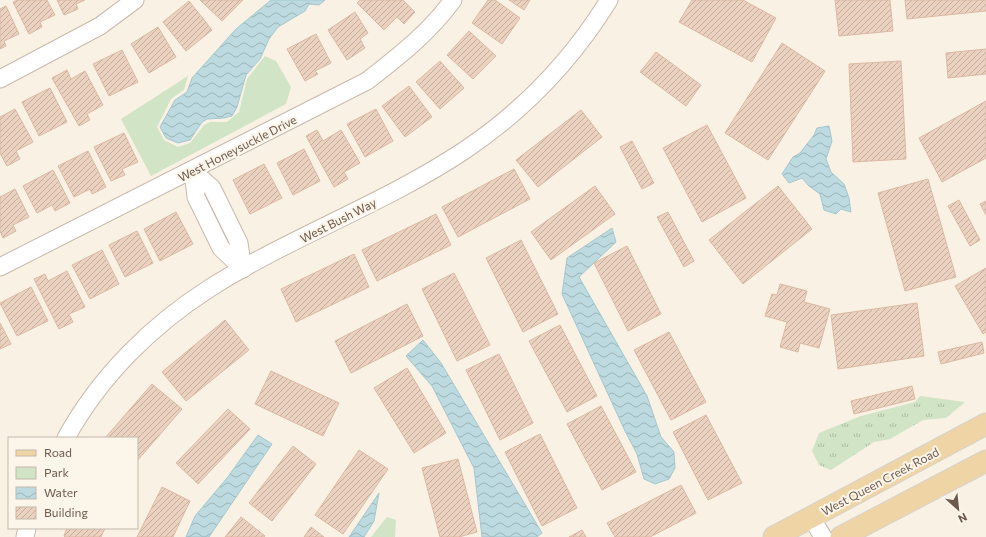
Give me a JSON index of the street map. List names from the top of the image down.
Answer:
{
  "streets": {
    "main road": ["West Queen Creek Road"],
    "street": ["West Honeysuckle Drive", "West Bush Way"]
  },
  "legend": [
    "Road",
    "Park",
    "Water",
    "Building"
  ],
  "north": "bottom right"
}
